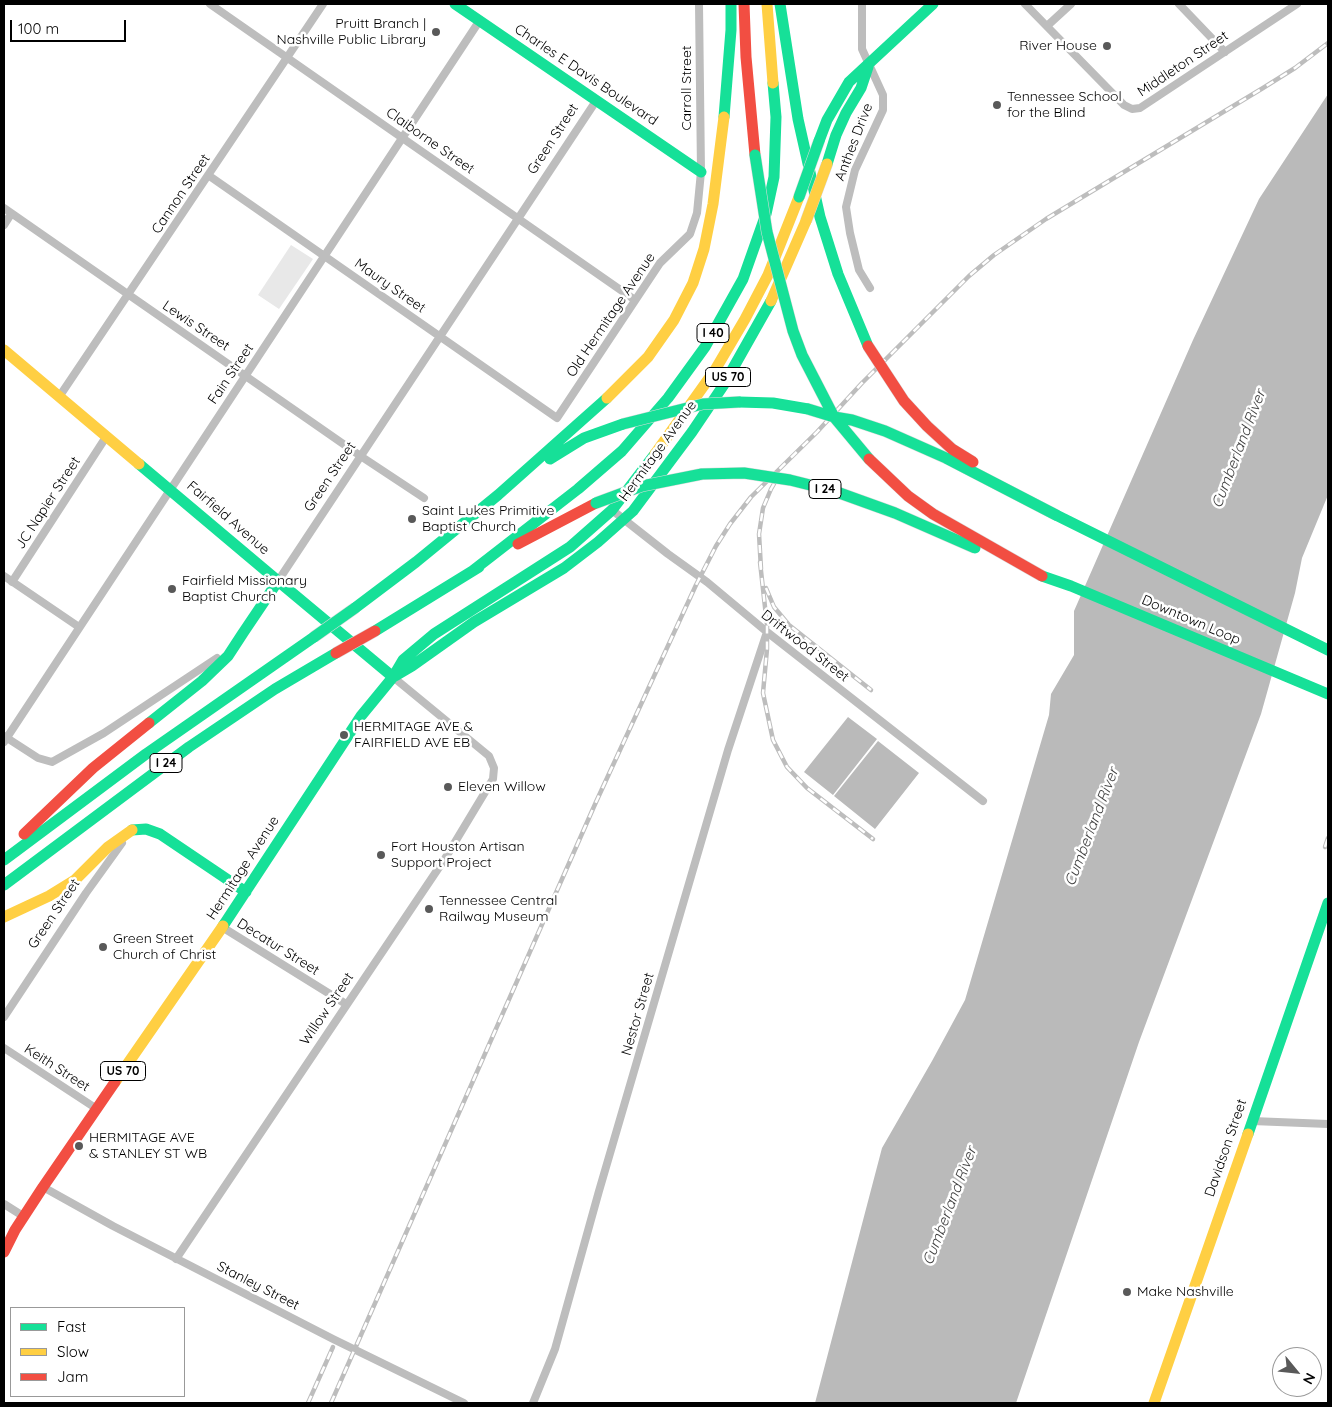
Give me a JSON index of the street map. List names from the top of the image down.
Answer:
{
  "streets": {
    "main road": [
      "Charles E Davis Boulevard",
      "Green Street",
      "I 40",
      "US 70",
      "Hermitage Avenue",
      "I 24",
      "Fairfield Avenue",
      "Downtown Loop",
      "Davidson Street"
    ],
    "street": [
      "Middleton Street",
      "Carroll Street",
      "Claiborne Street",
      "Anthes Drive",
      "Cannon Street",
      "Maury Street",
      "Old Hermitage Avenue",
      "Lewis Street",
      "Fain Street",
      "JC Napier Street",
      "Driftwood Street",
      "Decatur Street",
      "Willow Street",
      "Nestor Street",
      "Keith Street",
      "Stanley Street"
    ]
  },
  "crossings": [
    ["Charles E Davis Boulevard", "Carroll Street"],
    ["Charles E Davis Boulevard", "Green Street"],
    ["Charles E Davis Boulevard", "Old Hermitage Avenue"],
    ["Charles E Davis Boulevard", "Fain Street"],
    ["Carroll Street", "Old Hermitage Avenue"],
    ["Green Street", "Claiborne Street"],
    ["Green Street", "Maury Street"],
    ["Green Street", "Lewis Street"],
    ["Green Street", "Fain Street"],
    ["Green Street", "Fairfield Avenue"],
    ["Claiborne Street", "Cannon Street"],
    ["Claiborne Street", "Old Hermitage Avenue"],
    ["Claiborne Street", "Fain Street"],
    ["Anthes Drive", "Hermitage Avenue"],
    ["Cannon Street", "Maury Street"],
    ["Cannon Street", "Lewis Street"],
    ["Cannon Street", "Fairfield Avenue"],
    ["Maury Street", "Old Hermitage Avenue"],
    ["Maury Street", "Fain Street"],
    ["Lewis Street", "Fain Street"],
    ["I 40", "I 24"],
    ["Fain Street", "Fairfield Avenue"],
    ["Hermitage Avenue", "Fairfield Avenue"],
    ["Hermitage Avenue", "Driftwood Street"],
    ["Hermitage Avenue", "Decatur Street"],
    ["Hermitage Avenue", "Keith Street"],
    ["Hermitage Avenue", "Stanley Street"],
    ["I 24", "Downtown Loop"],
    ["JC Napier Street", "Fairfield Avenue"],
    ["Fairfield Avenue", "Willow Street"],
    ["Driftwood Street", "Nestor Street"],
    ["Decatur Street", "Willow Street"],
    ["Willow Street", "Stanley Street"]
  ],
  "water": ["Cumberland River"],
  "places": [
    "Pruitt Branch | Nashville Public Library",
    "River House",
    "Tennessee School for the Blind",
    "Saint Lukes Primitive Baptist Church",
    "Fairfield Missionary Baptist Church",
    "HERMITAGE AVE & FAIRFIELD AVE EB",
    "Eleven Willow",
    "Fort Houston Artisan Support Project",
    "Tennessee Central Railway Museum",
    "Green Street Church of Christ",
    "HERMITAGE AVE & STANLEY ST WB",
    "Make Nashville"
  ],
  "legend": ["Fast", "Slow", "Jam"],
  "scale_bar": "100 m",
  "north": "bottom right"
}
